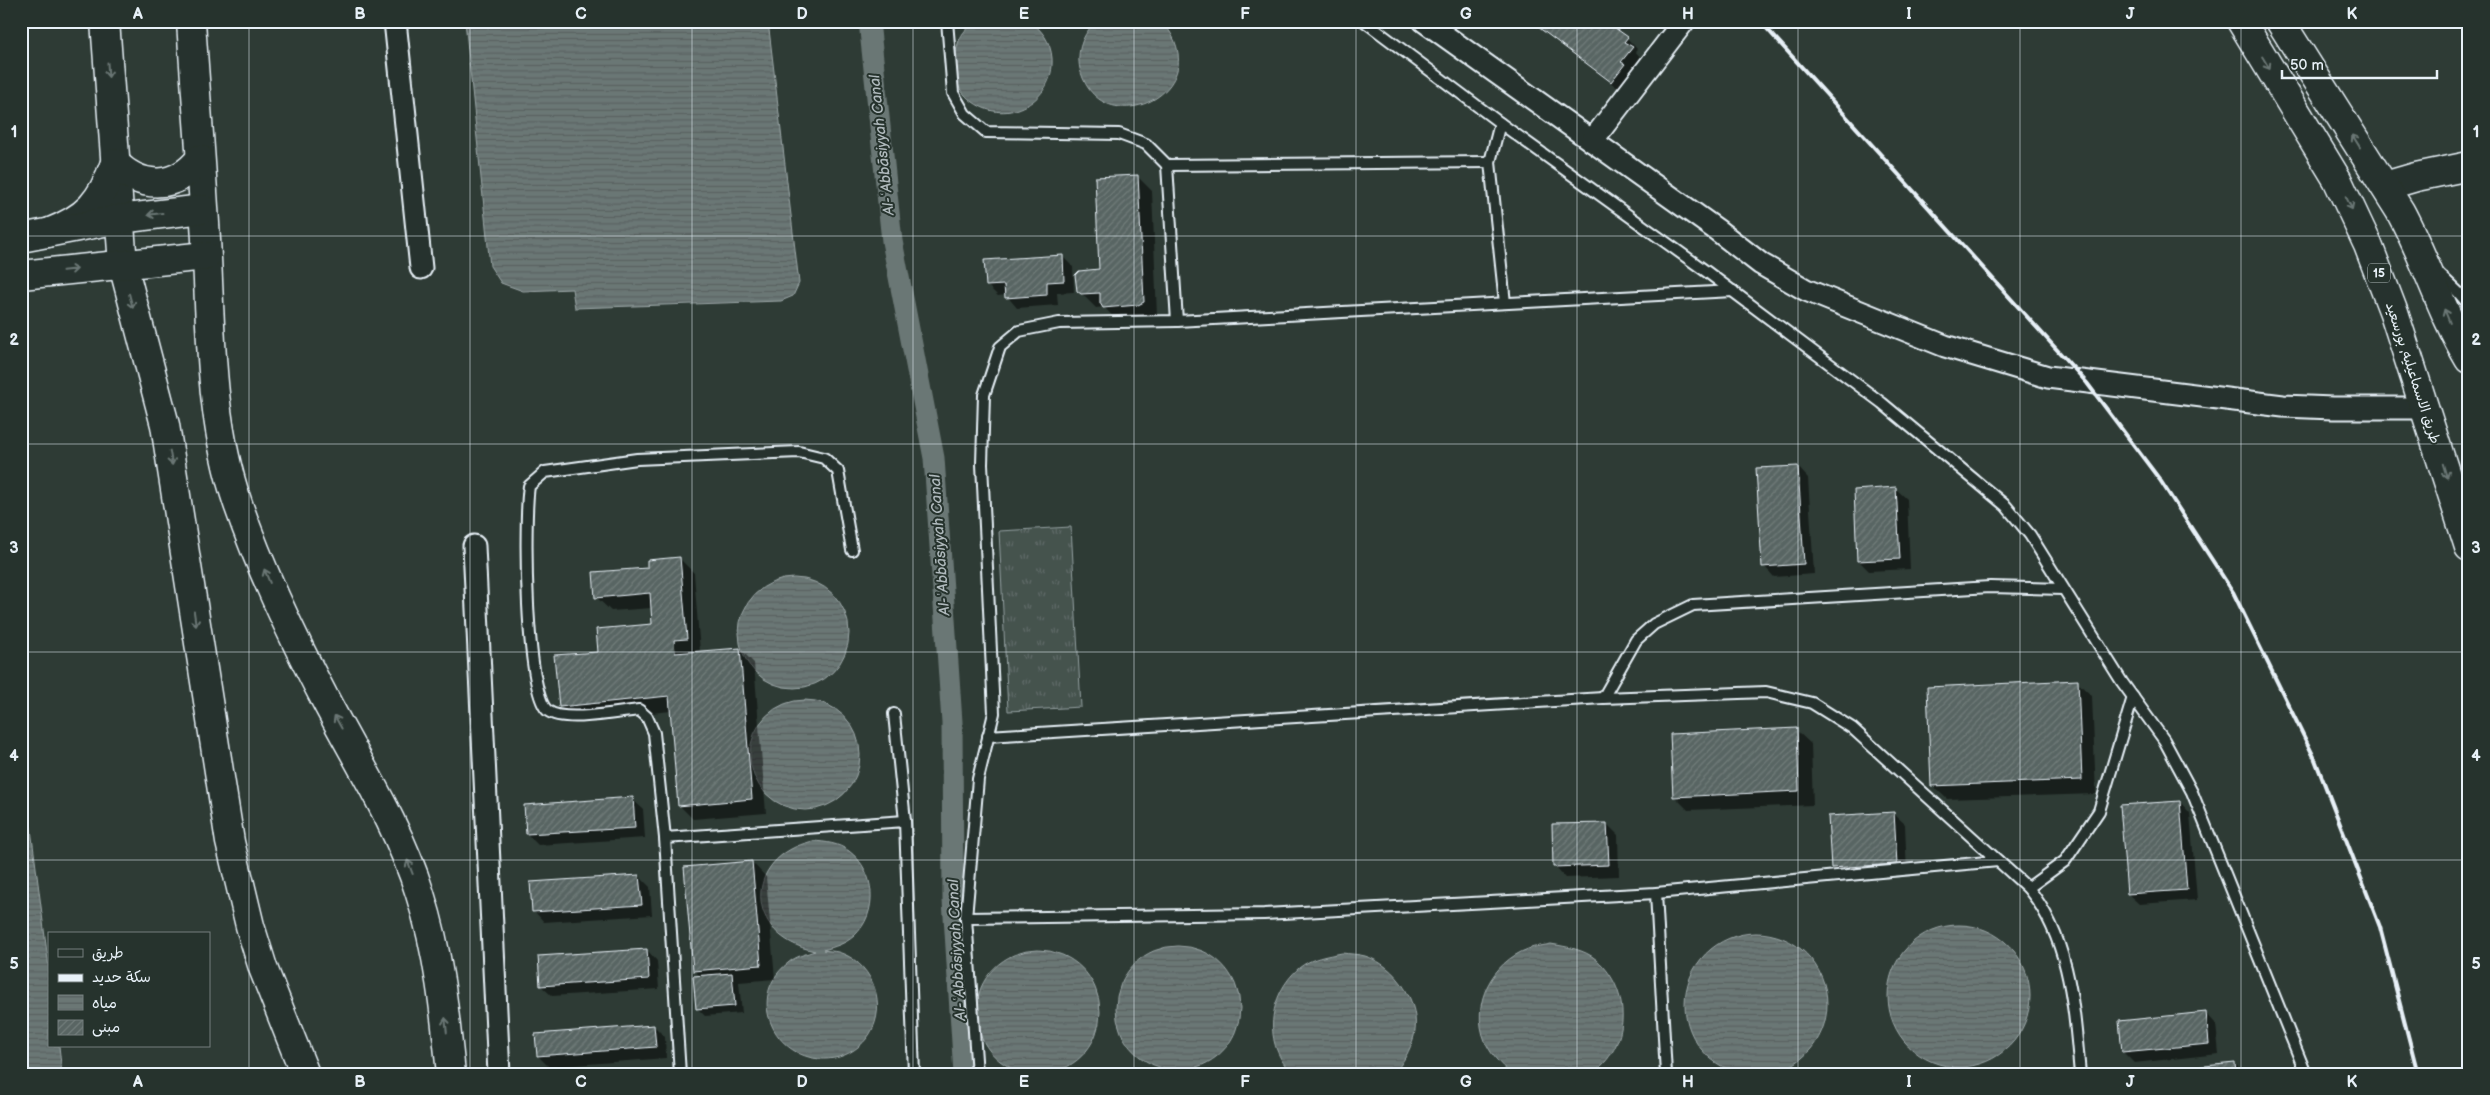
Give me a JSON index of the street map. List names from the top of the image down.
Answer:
{
  "streets": {
    "main road": ["15", "طريق الاسماعيليه, بورسعيد"]
  },
  "water": ["Al-ʿAbbāsiyyah Canal"],
  "legend": [
    "طريق",
    "سكة حديد",
    "مياه",
    "مبنى"
  ],
  "scale_bar": "50 m",
  "grid": {
    "columns": [
      "A",
      "B",
      "C",
      "D",
      "E",
      "F",
      "G",
      "H",
      "I",
      "J",
      "K"
    ],
    "rows": [
      "1",
      "2",
      "3",
      "4",
      "5"
    ]
  }
}
